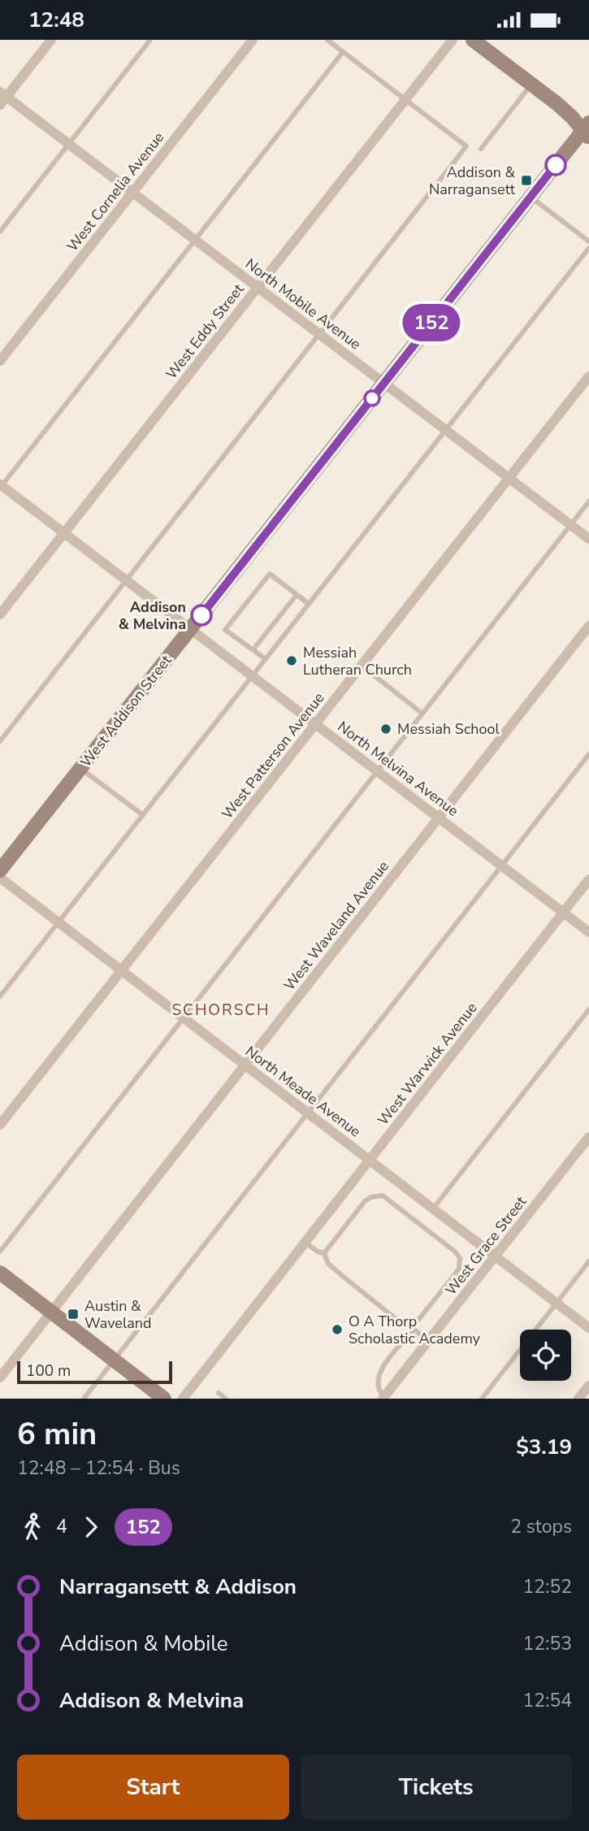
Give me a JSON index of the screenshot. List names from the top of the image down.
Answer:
{
  "streets": {
    "street": [
      "West Cornelia Avenue",
      "North Mobile Avenue",
      "West Eddy Street",
      "West Addison Street",
      "West Patterson Avenue",
      "North Melvina Avenue",
      "West Waveland Avenue",
      "West Warwick Avenue",
      "North Meade Avenue",
      "West Grace Street"
    ]
  },
  "crossings": [
    ["West Cornelia Avenue", "North Mobile Avenue"],
    ["North Mobile Avenue", "West Eddy Street"],
    ["North Mobile Avenue", "West Addison Street"],
    ["North Mobile Avenue", "West Patterson Avenue"],
    ["West Eddy Street", "North Melvina Avenue"],
    ["West Addison Street", "North Melvina Avenue"],
    ["West Patterson Avenue", "North Melvina Avenue"],
    ["West Patterson Avenue", "North Meade Avenue"],
    ["North Melvina Avenue", "West Waveland Avenue"],
    ["North Melvina Avenue", "West Warwick Avenue"],
    ["West Waveland Avenue", "North Meade Avenue"],
    ["West Warwick Avenue", "North Meade Avenue"],
    ["North Meade Avenue", "West Grace Street"]
  ],
  "districts": ["SCHORSCH"],
  "places": {
    "transit": ["Addison & Narragansett", "Austin & Waveland"],
    "other": [
      "Addison & Melvina",
      "Messiah Lutheran Church",
      "Messiah School",
      "O A Thorp Scholastic Academy"
    ]
  },
  "lines": ["bus line 152"],
  "scale_bar": "100 m",
  "page": {
    "status": "12:48",
    "on_map": "152",
    "scale": "100 m",
    "heading": ["6 min", "12:48 – 12:54 · Bus", "$3.19"],
    "legs": ["4", "152", "2 stops"],
    "list": [
      {
        "name": "Narragansett & Addison",
        "value": "12:52"
      },
      {
        "name": "Addison & Mobile",
        "value": "12:53"
      },
      {
        "name": "Addison & Melvina",
        "value": "12:54"
      }
    ],
    "buttons": ["Start", "Tickets"]
  }
}
